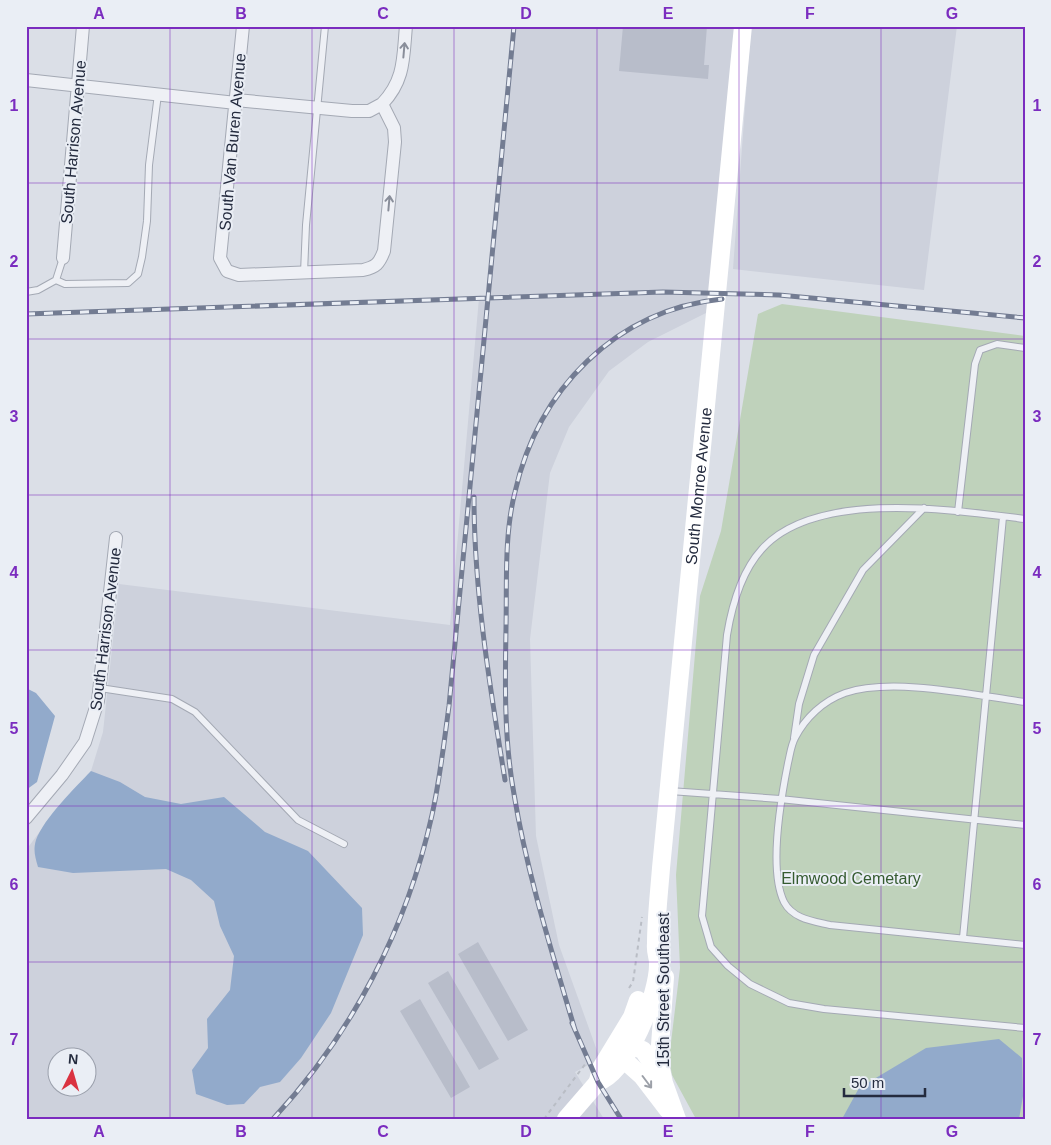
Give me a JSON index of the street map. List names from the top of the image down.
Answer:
{
  "streets": {
    "main road": ["South Monroe Avenue", "15th Street Southeast"],
    "street": ["South Harrison Avenue", "South Van Buren Avenue"]
  },
  "crossings": [
    ["South Monroe Avenue", "15th Street Southeast"]
  ],
  "parks": ["Elmwood Cemetary"],
  "scale_bar": "50 m",
  "north": "top",
  "grid": {
    "columns": [
      "A",
      "B",
      "C",
      "D",
      "E",
      "F",
      "G"
    ],
    "rows": [
      "1",
      "2",
      "3",
      "4",
      "5",
      "6",
      "7"
    ]
  }
}
